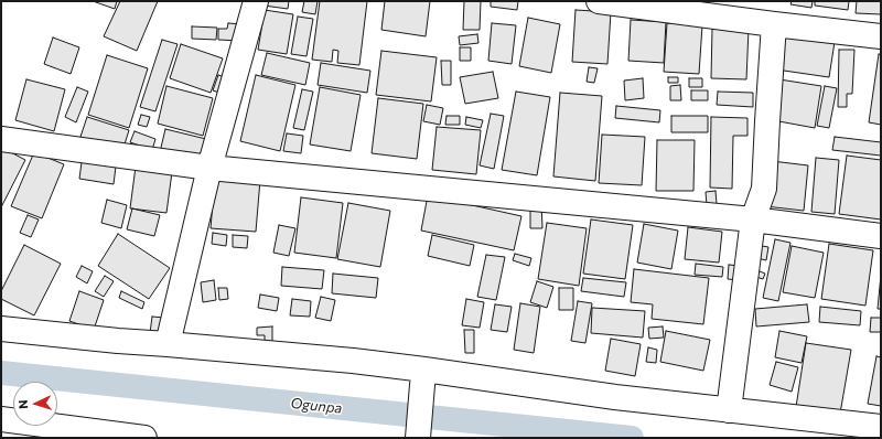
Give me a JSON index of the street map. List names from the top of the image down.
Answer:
{
  "water": ["Ogunpa"],
  "north": "left"
}
